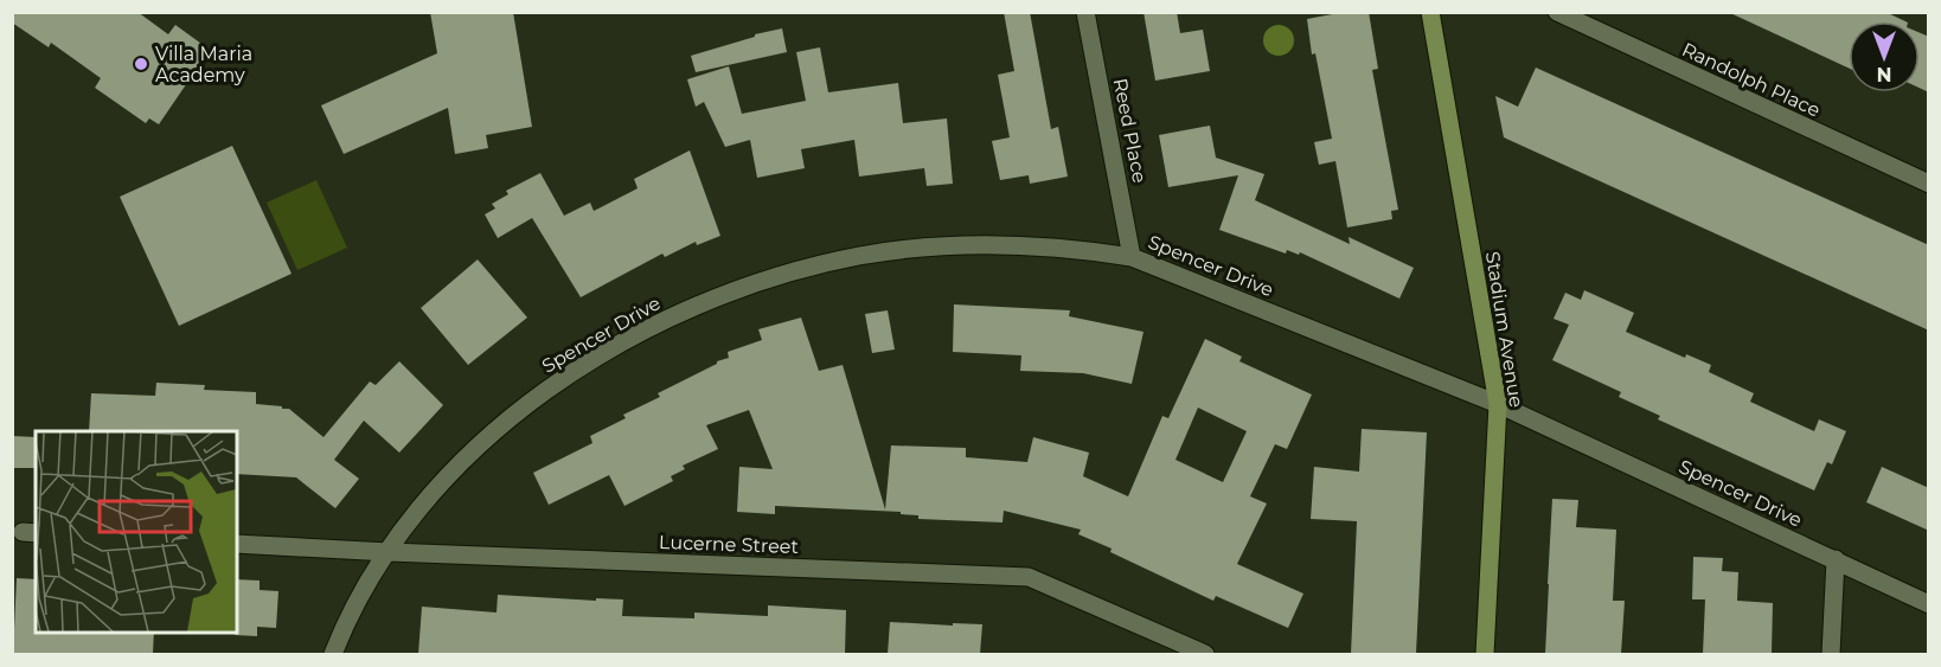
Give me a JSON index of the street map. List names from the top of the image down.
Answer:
{
  "streets": {
    "street": [
      "Randolph Place",
      "Reed Place",
      "Spencer Drive",
      "Stadium Avenue",
      "Lucerne Street"
    ]
  },
  "crossings": [
    ["Reed Place", "Spencer Drive"],
    ["Spencer Drive", "Stadium Avenue"],
    ["Spencer Drive", "Lucerne Street"]
  ],
  "places": ["Villa Maria Academy"],
  "north": "bottom"
}
